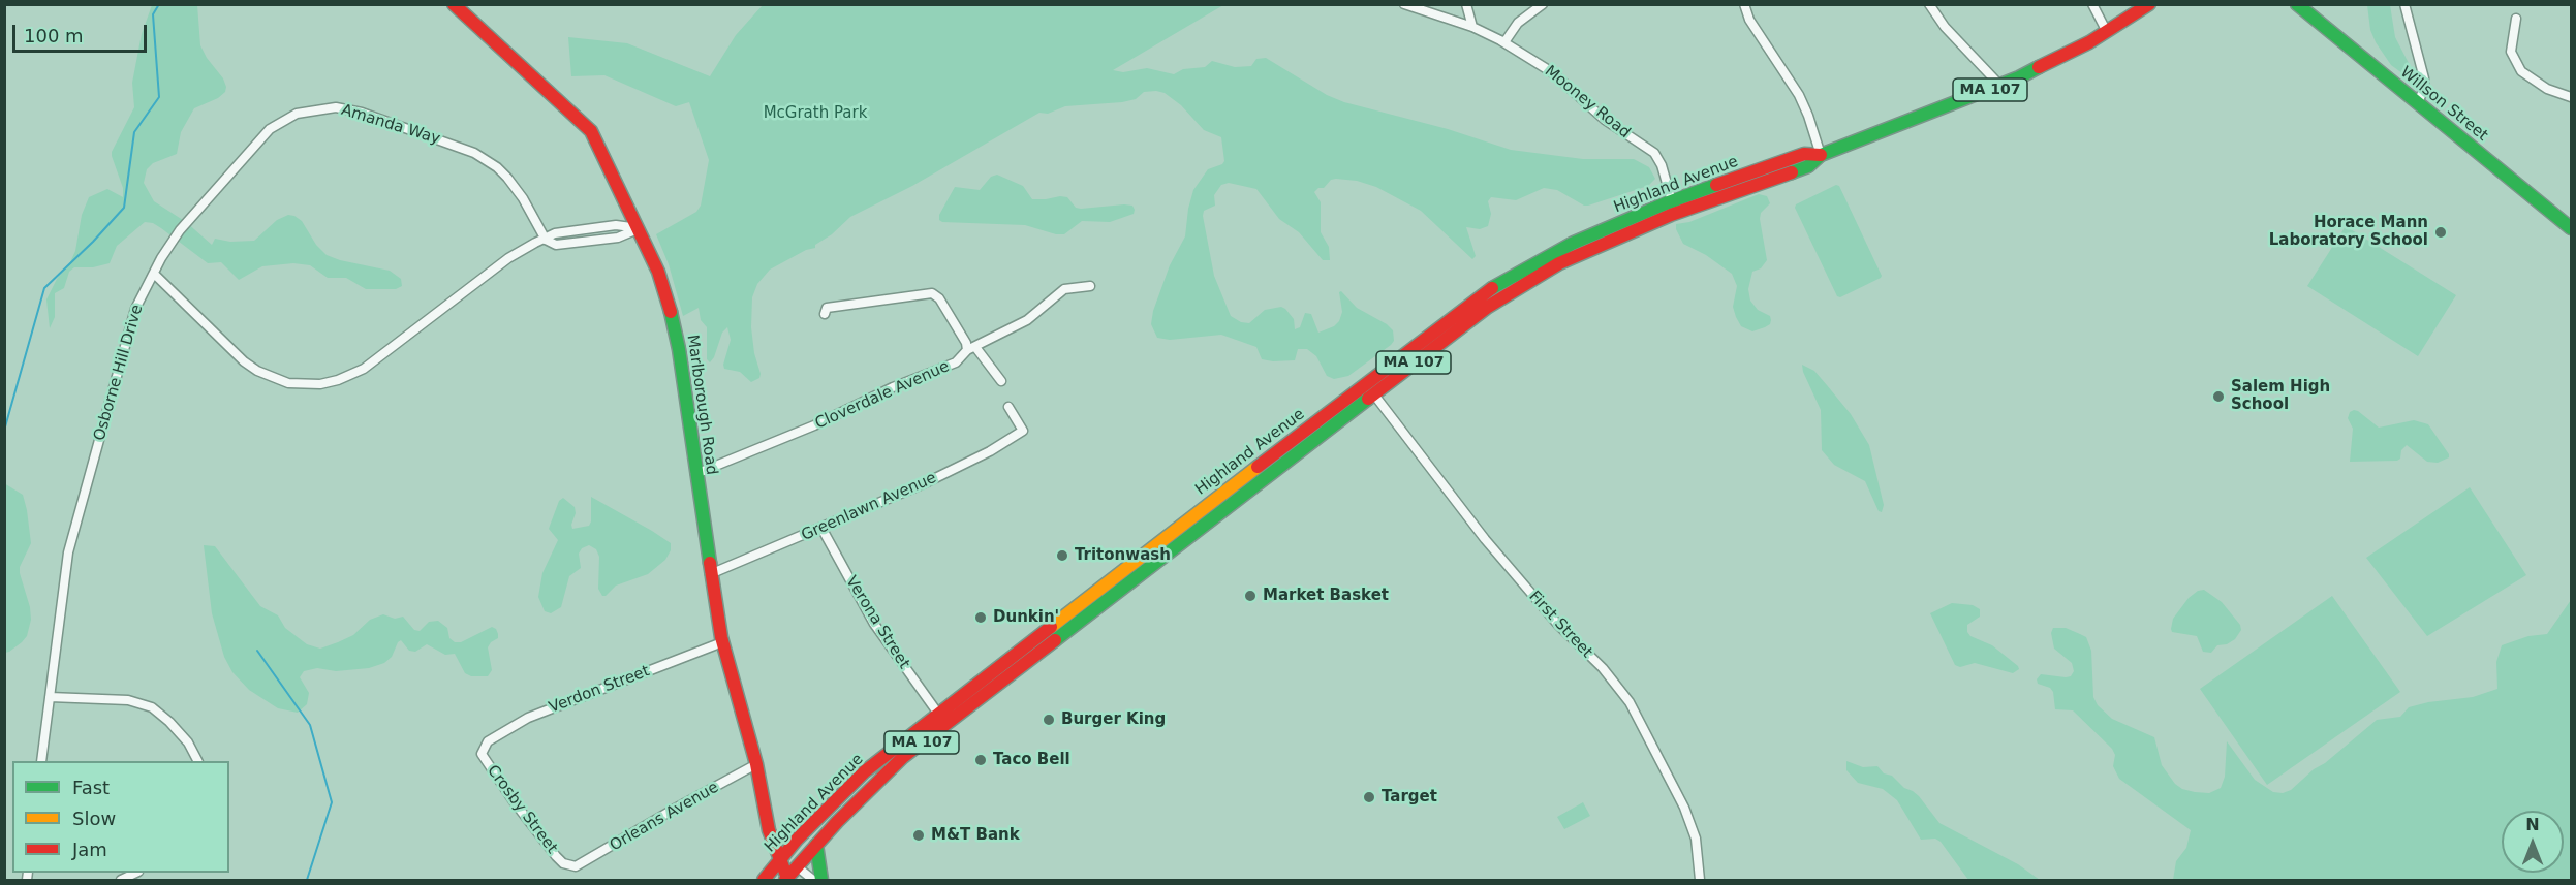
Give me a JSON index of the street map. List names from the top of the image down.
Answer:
{
  "streets": {
    "main road": [
      "MA 107",
      "Willson Street",
      "Highland Avenue",
      "Marlborough Road"
    ],
    "street": [
      "Mooney Road",
      "Amanda Way",
      "Osborne Hill Drive",
      "Cloverdale Avenue",
      "Greenlawn Avenue",
      "Verona Street",
      "First Street",
      "Verdon Street",
      "Crosby Street",
      "Orleans Avenue"
    ]
  },
  "crossings": [
    ["Mooney Road", "Highland Avenue"],
    ["Amanda Way", "Osborne Hill Drive"],
    ["Highland Avenue", "Marlborough Road"],
    ["Highland Avenue", "Verona Street"],
    ["Highland Avenue", "First Street"],
    ["Cloverdale Avenue", "Marlborough Road"],
    ["Marlborough Road", "Greenlawn Avenue"],
    ["Marlborough Road", "Verdon Street"],
    ["Marlborough Road", "Orleans Avenue"],
    ["Greenlawn Avenue", "Verona Street"],
    ["Verdon Street", "Crosby Street"],
    ["Crosby Street", "Orleans Avenue"]
  ],
  "parks": ["McGrath Park"],
  "places": [
    "Horace Mann Laboratory School",
    "Salem High School",
    "Tritonwash",
    "Market Basket",
    "Dunkin'",
    "Burger King",
    "Taco Bell",
    "Target",
    "M&T Bank"
  ],
  "legend": ["Fast", "Slow", "Jam"],
  "scale_bar": "100 m",
  "north": "top"
}
